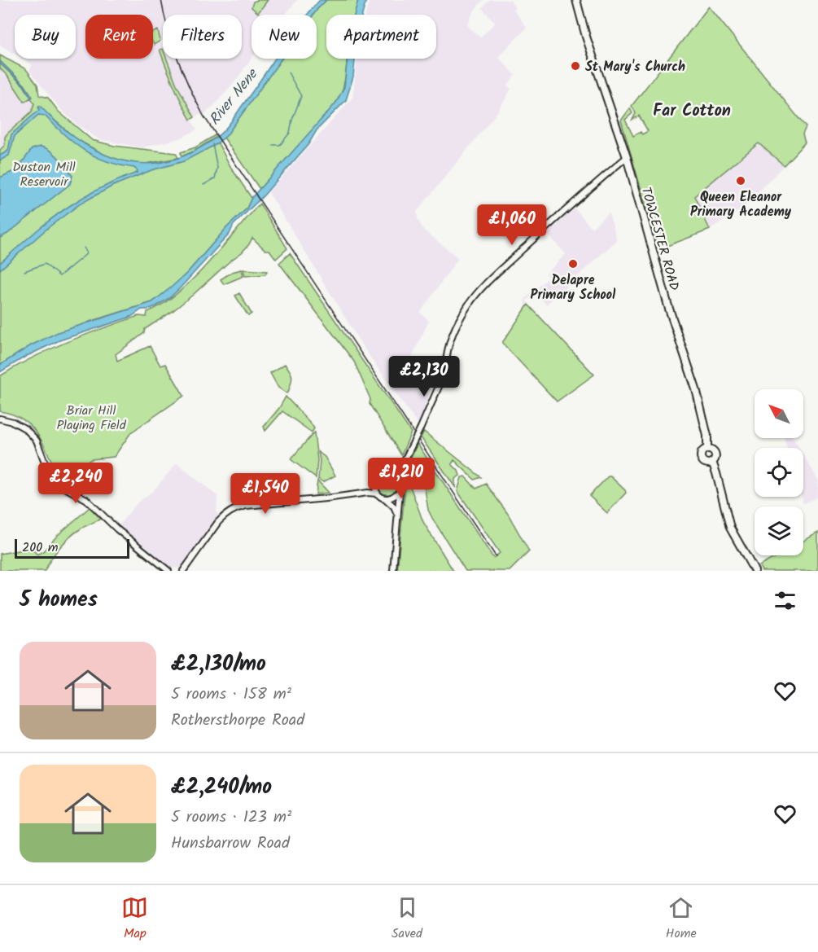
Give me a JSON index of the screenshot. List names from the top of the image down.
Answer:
{
  "streets": {
    "main road": ["TOWCESTER ROAD"]
  },
  "districts": ["Far Cotton"],
  "water": ["River Nene"],
  "parks": ["Duston Mill Reservoir", "Briar Hill Playing Field"],
  "places": ["St Mary's Church", "Queen Eleanor Primary Academy", "Delapre Primary School"],
  "scale_bar": "200 m",
  "north": "top left",
  "page": {
    "chip": [
      "Buy",
      "Rent",
      "Filters",
      "New",
      "Apartment"
    ],
    "price": [
      "£1,060",
      "£2,130",
      "£1,210",
      "£2,240",
      "£1,540"
    ],
    "scale": "200 m",
    "heading": "5 homes",
    "list": [
      {
        "name": "£2,130/mo",
        "note": "5 rooms · 158 m² · Rothersthorpe Road"
      },
      {
        "name": "£2,240/mo",
        "note": "5 rooms · 123 m² · Hunsbarrow Road"
      }
    ],
    "tabs": ["Map", "Saved", "Home"]
  }
}
